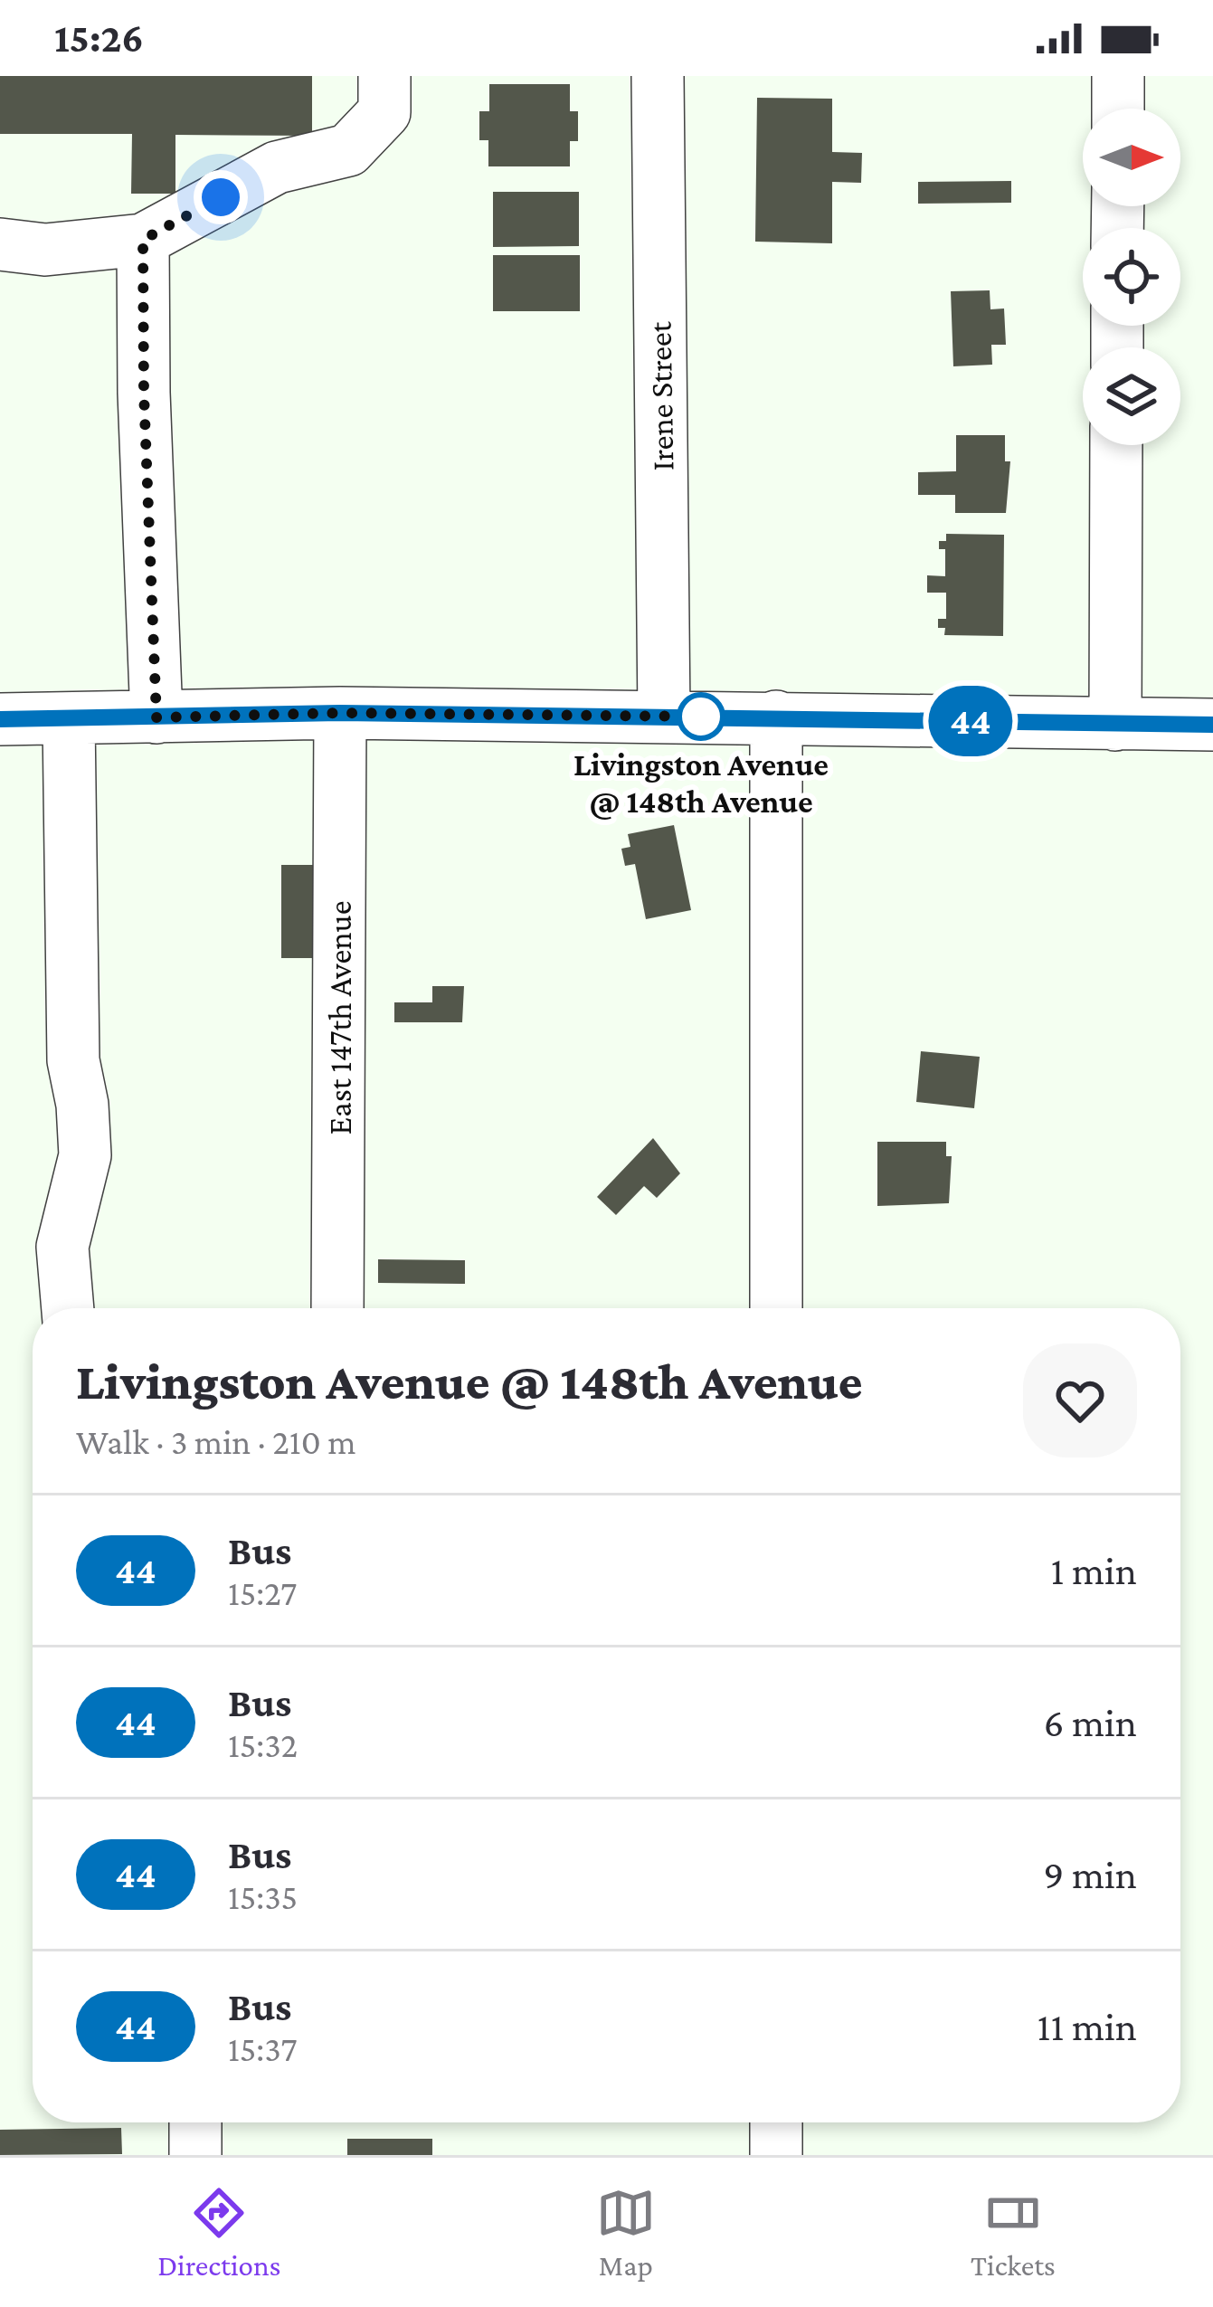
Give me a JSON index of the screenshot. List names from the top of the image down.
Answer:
{
  "streets": {
    "street": ["Irene Street", "East 147th Avenue"]
  },
  "places": ["Livingston Avenue @ 148th Avenue"],
  "lines": ["bus line 44"],
  "north": "right",
  "page": {
    "status": "15:26",
    "on_map": "44",
    "heading": ["Livingston Avenue @ 148th Avenue", "Walk · 3 min · 210 m"],
    "list": [
      {
        "mark": "44",
        "name": "Bus",
        "note": "15:27",
        "value": "1 min"
      },
      {
        "mark": "44",
        "name": "Bus",
        "note": "15:32",
        "value": "6 min"
      },
      {
        "mark": "44",
        "name": "Bus",
        "note": "15:35",
        "value": "9 min"
      },
      {
        "mark": "44",
        "name": "Bus",
        "note": "15:37",
        "value": "11 min"
      }
    ],
    "tabs": ["Directions", "Map", "Tickets"]
  }
}
